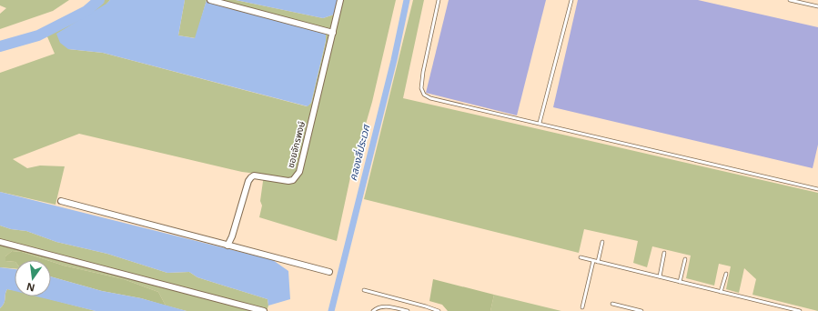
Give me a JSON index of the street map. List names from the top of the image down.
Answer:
{
  "streets": {
    "street": ["ซอยจักรพงษ์"]
  },
  "water": ["คลองสี่ประเวศ"],
  "north": "bottom"
}
